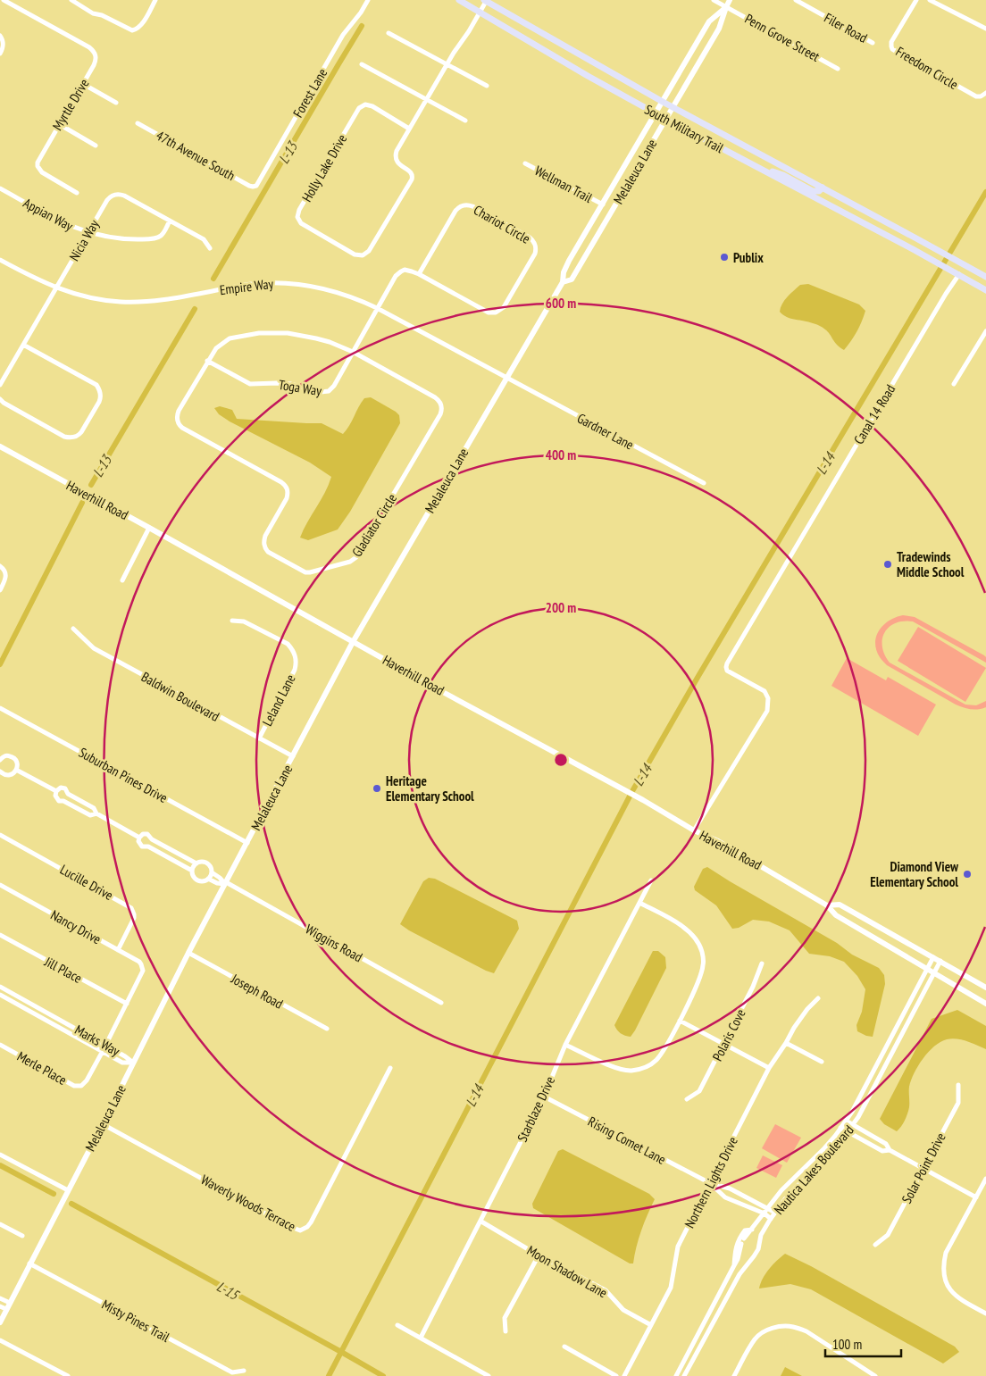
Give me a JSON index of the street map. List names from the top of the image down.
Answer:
{
  "streets": {
    "main road": ["South Military Trail"],
    "street": [
      "Filer Road",
      "Penn Grove Street",
      "Freedom Circle",
      "Forest Lane",
      "Myrtle Drive",
      "47th Avenue South",
      "Holly Lake Drive",
      "Melaleuca Lane",
      "Wellman Trail",
      "Appian Way",
      "Chariot Circle",
      "Nicia Way",
      "Empire Way",
      "Toga Way",
      "Canal 14 Road",
      "Gardner Lane",
      "Haverhill Road",
      "Gladiator Circle",
      "Baldwin Boulevard",
      "Leland Lane",
      "Suburban Pines Drive",
      "Lucille Drive",
      "Nancy Drive",
      "Wiggins Road",
      "Jill Place",
      "Joseph Road",
      "Polaris Cove",
      "Marks Way",
      "Merle Place",
      "Starblaze Drive",
      "Rising Comet Lane",
      "Solar Point Drive",
      "Nautica Lakes Boulevard",
      "Northern Lights Drive",
      "Waverly Woods Terrace",
      "Moon Shadow Lane",
      "Misty Pines Trail"
    ]
  },
  "crossings": [
    ["Penn Grove Street", "Melaleuca Lane"],
    ["Forest Lane", "47th Avenue South"],
    ["South Military Trail", "Holly Lake Drive"],
    ["South Military Trail", "Melaleuca Lane"],
    ["South Military Trail", "Canal 14 Road"],
    ["Melaleuca Lane", "Wellman Trail"],
    ["Melaleuca Lane", "Empire Way"],
    ["Melaleuca Lane", "Gardner Lane"],
    ["Melaleuca Lane", "Haverhill Road"],
    ["Melaleuca Lane", "Baldwin Boulevard"],
    ["Melaleuca Lane", "Suburban Pines Drive"],
    ["Melaleuca Lane", "Wiggins Road"],
    ["Melaleuca Lane", "Joseph Road"],
    ["Melaleuca Lane", "Marks Way"],
    ["Melaleuca Lane", "Waverly Woods Terrace"],
    ["Melaleuca Lane", "Misty Pines Trail"],
    ["Appian Way", "Nicia Way"],
    ["Chariot Circle", "Empire Way"],
    ["Chariot Circle", "Toga Way"],
    ["Nicia Way", "Empire Way"],
    ["Empire Way", "Toga Way"],
    ["Empire Way", "Gardner Lane"],
    ["Toga Way", "Gladiator Circle"],
    ["Canal 14 Road", "Haverhill Road"],
    ["Haverhill Road", "Nautica Lakes Boulevard"],
    ["Baldwin Boulevard", "Leland Lane"],
    ["Lucille Drive", "Nancy Drive"],
    ["Nancy Drive", "Jill Place"],
    ["Marks Way", "Merle Place"],
    ["Starblaze Drive", "Rising Comet Lane"],
    ["Starblaze Drive", "Moon Shadow Lane"],
    ["Rising Comet Lane", "Nautica Lakes Boulevard"],
    ["Rising Comet Lane", "Northern Lights Drive"],
    ["Northern Lights Drive", "Moon Shadow Lane"]
  ],
  "water": ["L-13", "L-14", "L-15"],
  "places": [
    "Publix",
    "Tradewinds Middle School",
    "Heritage Elementary School",
    "Diamond View Elementary School"
  ],
  "scale_bar": "100 m",
  "rings": ["600 m", "400 m", "200 m"]
}
